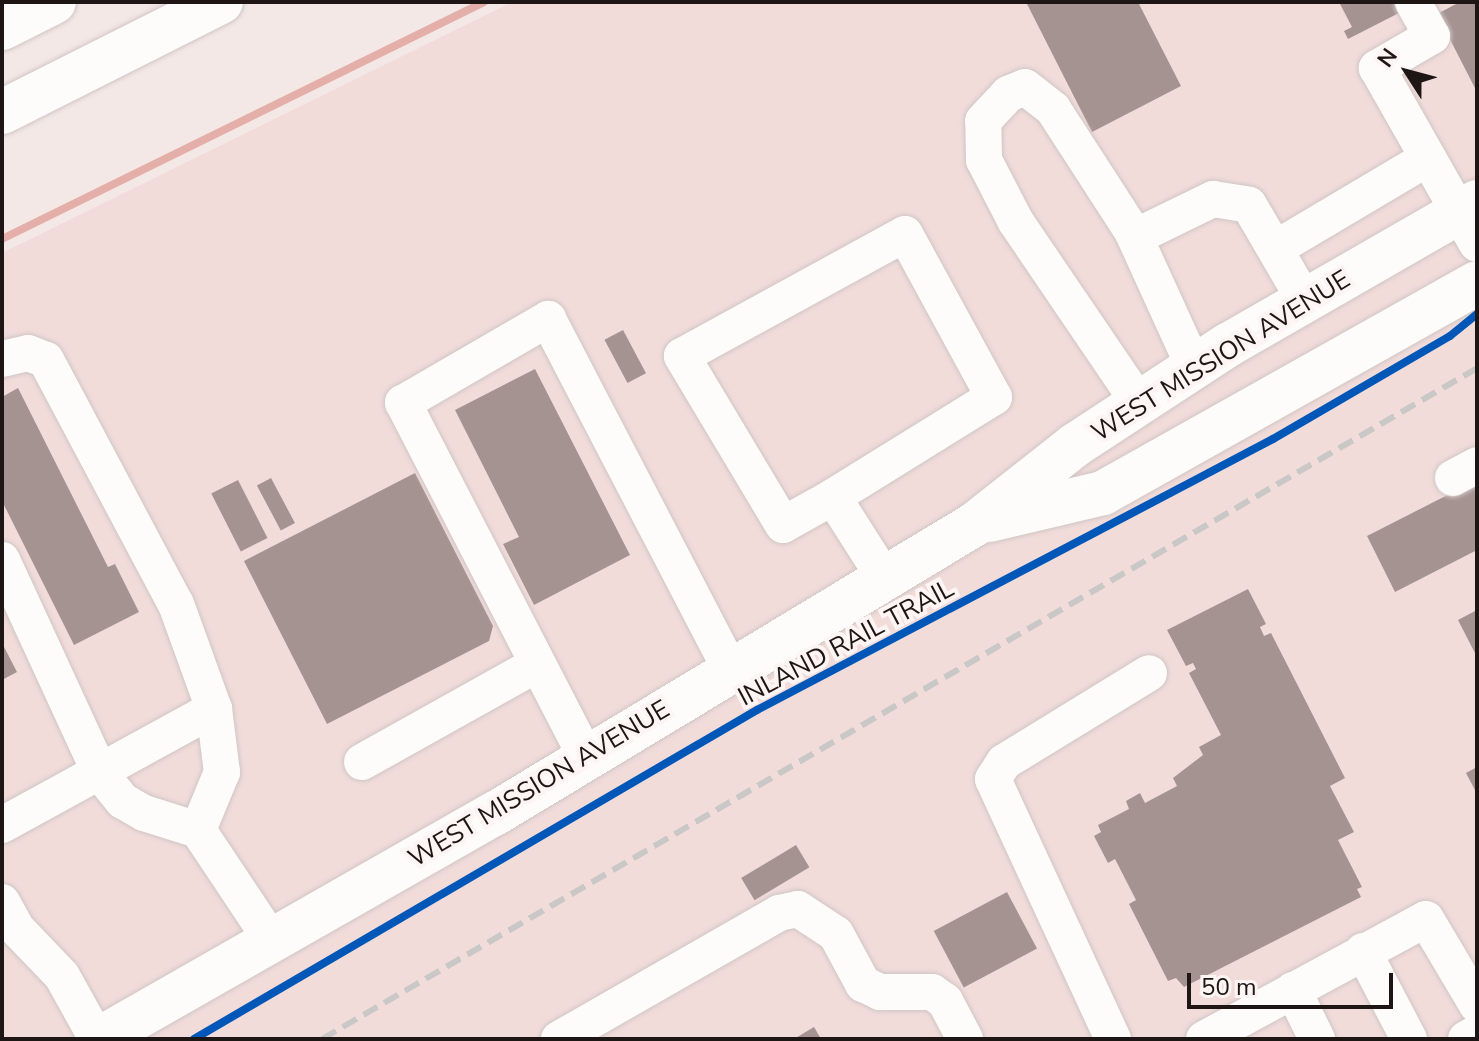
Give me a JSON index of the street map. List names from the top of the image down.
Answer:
{
  "streets": {
    "main road": ["WEST MISSION AVENUE"],
    "cycle path": ["INLAND RAIL TRAIL"]
  },
  "scale_bar": "50 m",
  "north": "top left"
}
